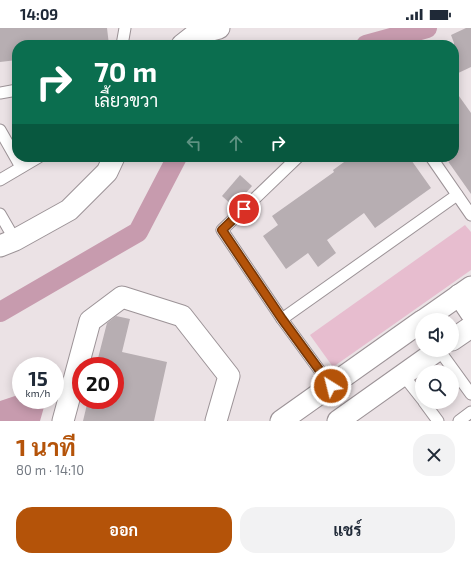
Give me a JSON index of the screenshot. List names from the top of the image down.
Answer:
{
  "page": {
    "status": "14:09",
    "turn": ["70 m", "เลี้ยวขวา"],
    "speed": "15 km/h",
    "limit": "20",
    "heading": ["1 นาที", "80 m · 14:10"],
    "buttons": ["ออก", "แชร์"]
  }
}
